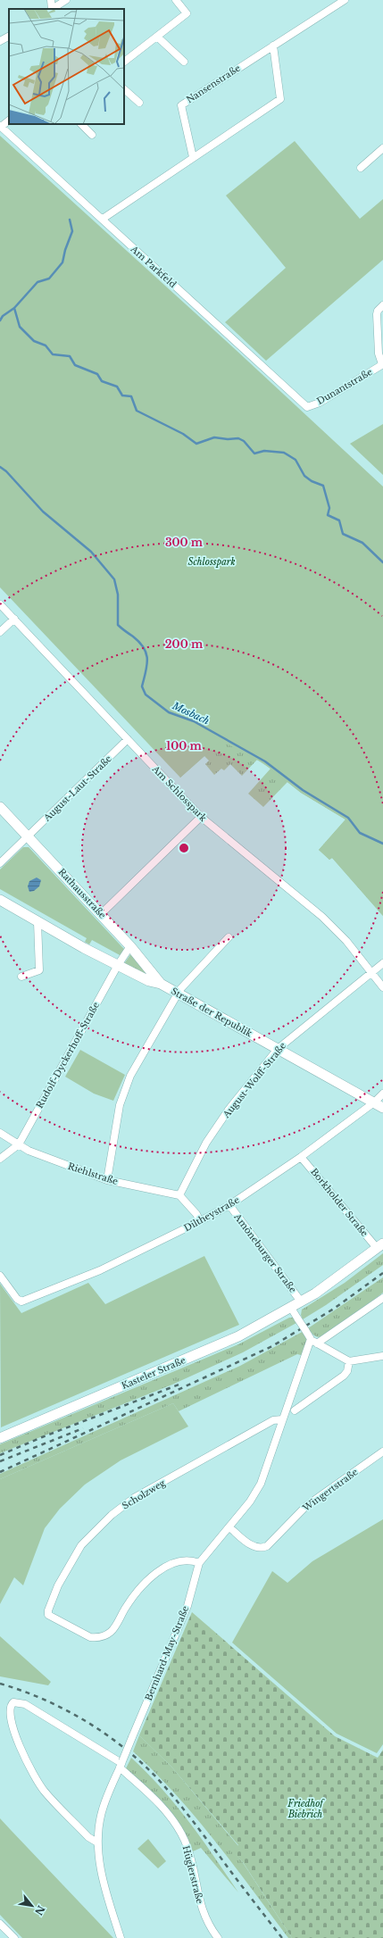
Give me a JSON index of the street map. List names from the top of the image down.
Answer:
{
  "streets": {
    "street": [
      "Nansenstraße",
      "Am Parkfeld",
      "Dunantstraße",
      "August-Laut-Straße",
      "Am Schlosspark",
      "Rathausstraße",
      "Straße der Republik",
      "Rudolf-Dyckerhoff-Straße",
      "August-Wolff-Straße",
      "Riehlstraße",
      "Borkholder Straße",
      "Diltheystraße",
      "Amöneburger Straße",
      "Kasteler Straße",
      "Wingertstraße",
      "Scholzweg",
      "Bernhard-May-Straße",
      "Hüglerstraße"
    ]
  },
  "crossings": [
    ["Am Parkfeld", "Dunantstraße"],
    ["August-Laut-Straße", "Am Schlosspark"],
    ["August-Laut-Straße", "Rathausstraße"],
    ["Am Schlosspark", "August-Wolff-Straße"],
    ["Rathausstraße", "Straße der Republik"],
    ["Rathausstraße", "Rudolf-Dyckerhoff-Straße"],
    ["Straße der Republik", "Rudolf-Dyckerhoff-Straße"],
    ["Straße der Republik", "August-Wolff-Straße"],
    ["Straße der Republik", "Diltheystraße"],
    ["Rudolf-Dyckerhoff-Straße", "Riehlstraße"],
    ["August-Wolff-Straße", "Riehlstraße"],
    ["Borkholder Straße", "Diltheystraße"],
    ["Borkholder Straße", "Kasteler Straße"],
    ["Diltheystraße", "Amöneburger Straße"],
    ["Amöneburger Straße", "Kasteler Straße"],
    ["Wingertstraße", "Bernhard-May-Straße"],
    ["Scholzweg", "Bernhard-May-Straße"],
    ["Bernhard-May-Straße", "Hüglerstraße"]
  ],
  "water": ["Mosbach"],
  "parks": ["Schlosspark", "Friedhof Biebrich"],
  "north": "bottom right",
  "rings": ["300 m", "200 m", "100 m"]
}
